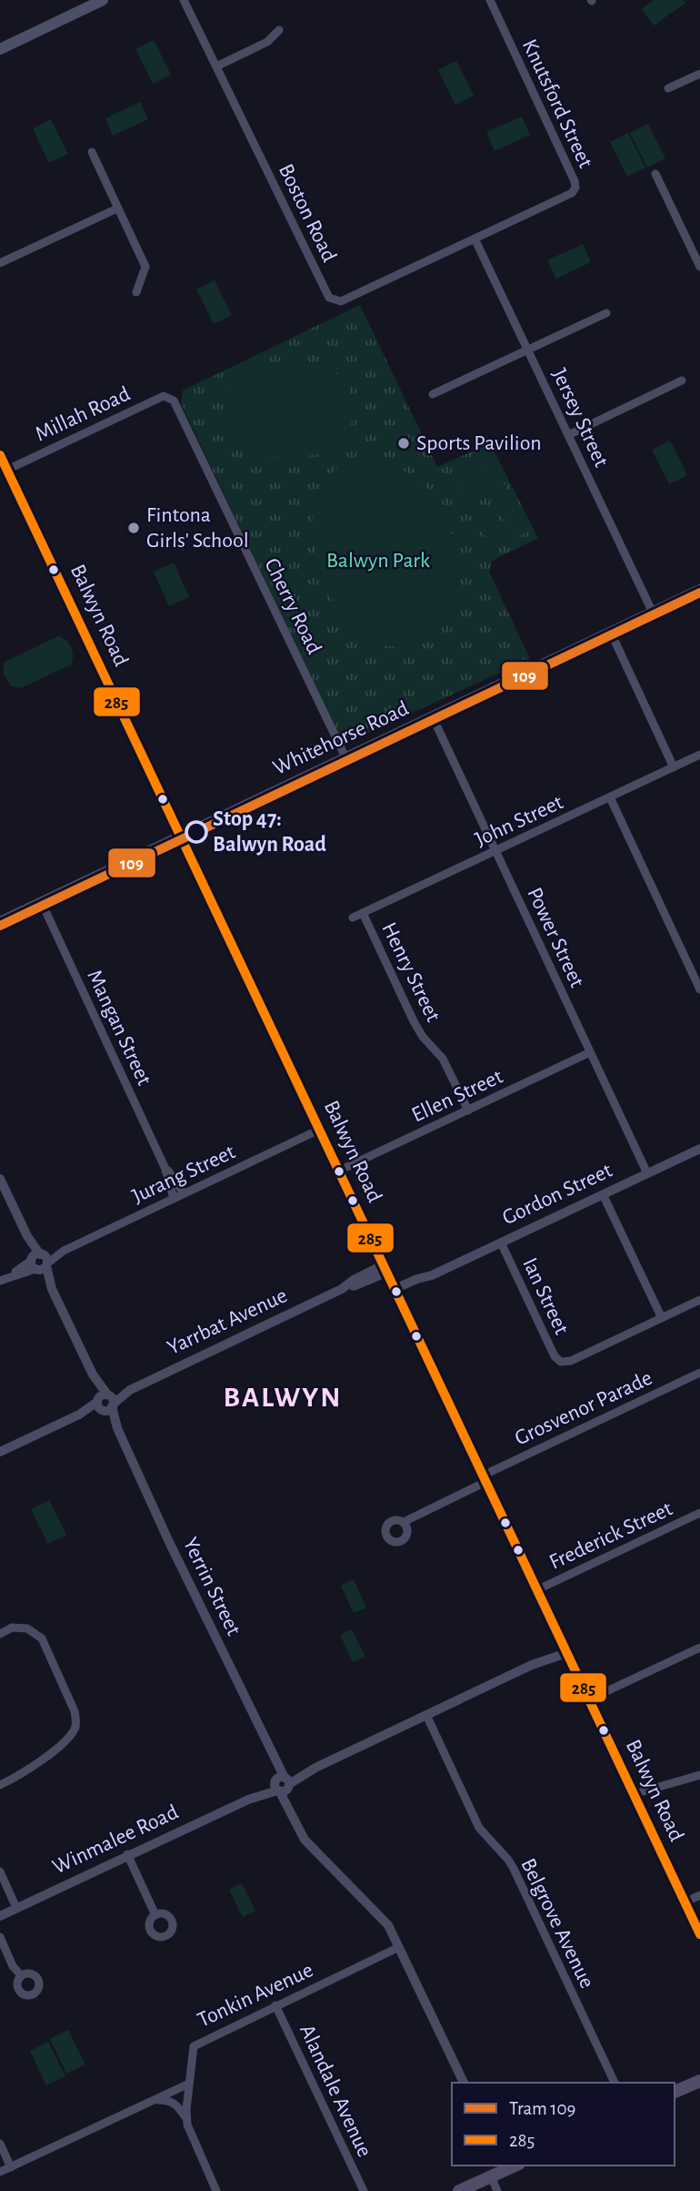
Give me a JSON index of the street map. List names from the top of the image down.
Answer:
{
  "streets": {
    "main road": ["Balwyn Road", "Whitehorse Road"],
    "street": [
      "Knutsford Street",
      "Boston Road",
      "Millah Road",
      "Jersey Street",
      "Cherry Road",
      "John Street",
      "Power Street",
      "Henry Street",
      "Mangan Street",
      "Ellen Street",
      "Jurang Street",
      "Gordon Street",
      "Ian Street",
      "Yarrbat Avenue",
      "Grosvenor Parade",
      "Frederick Street",
      "Yerrin Street",
      "Winmalee Road",
      "Belgrove Avenue",
      "Tonkin Avenue",
      "Alandale Avenue"
    ]
  },
  "crossings": [
    ["Knutsford Street", "Boston Road"],
    ["Knutsford Street", "Jersey Street"],
    ["Boston Road", "Jersey Street"],
    ["Millah Road", "Cherry Road"],
    ["Millah Road", "Balwyn Road"],
    ["Jersey Street", "Whitehorse Road"],
    ["Cherry Road", "Whitehorse Road"],
    ["Balwyn Road", "Whitehorse Road"],
    ["Balwyn Road", "Ellen Street"],
    ["Balwyn Road", "Jurang Street"],
    ["Balwyn Road", "Gordon Street"],
    ["Balwyn Road", "Yarrbat Avenue"],
    ["Balwyn Road", "Grosvenor Parade"],
    ["Balwyn Road", "Frederick Street"],
    ["Balwyn Road", "Winmalee Road"],
    ["Whitehorse Road", "Power Street"],
    ["Whitehorse Road", "Mangan Street"],
    ["John Street", "Power Street"],
    ["John Street", "Henry Street"],
    ["Power Street", "Ellen Street"],
    ["Power Street", "Gordon Street"],
    ["Henry Street", "Ellen Street"],
    ["Mangan Street", "Jurang Street"],
    ["Jurang Street", "Yerrin Street"],
    ["Gordon Street", "Ian Street"],
    ["Yarrbat Avenue", "Yerrin Street"],
    ["Yerrin Street", "Winmalee Road"],
    ["Yerrin Street", "Tonkin Avenue"],
    ["Winmalee Road", "Belgrove Avenue"],
    ["Tonkin Avenue", "Alandale Avenue"]
  ],
  "districts": ["BALWYN"],
  "parks": ["Balwyn Park"],
  "places": ["Sports Pavilion", "Fintona Girls' School", "Stop 47: Balwyn Road"],
  "lines": ["transit line 285", "tram line 109"],
  "legend": ["Tram 109", "285"]
}
